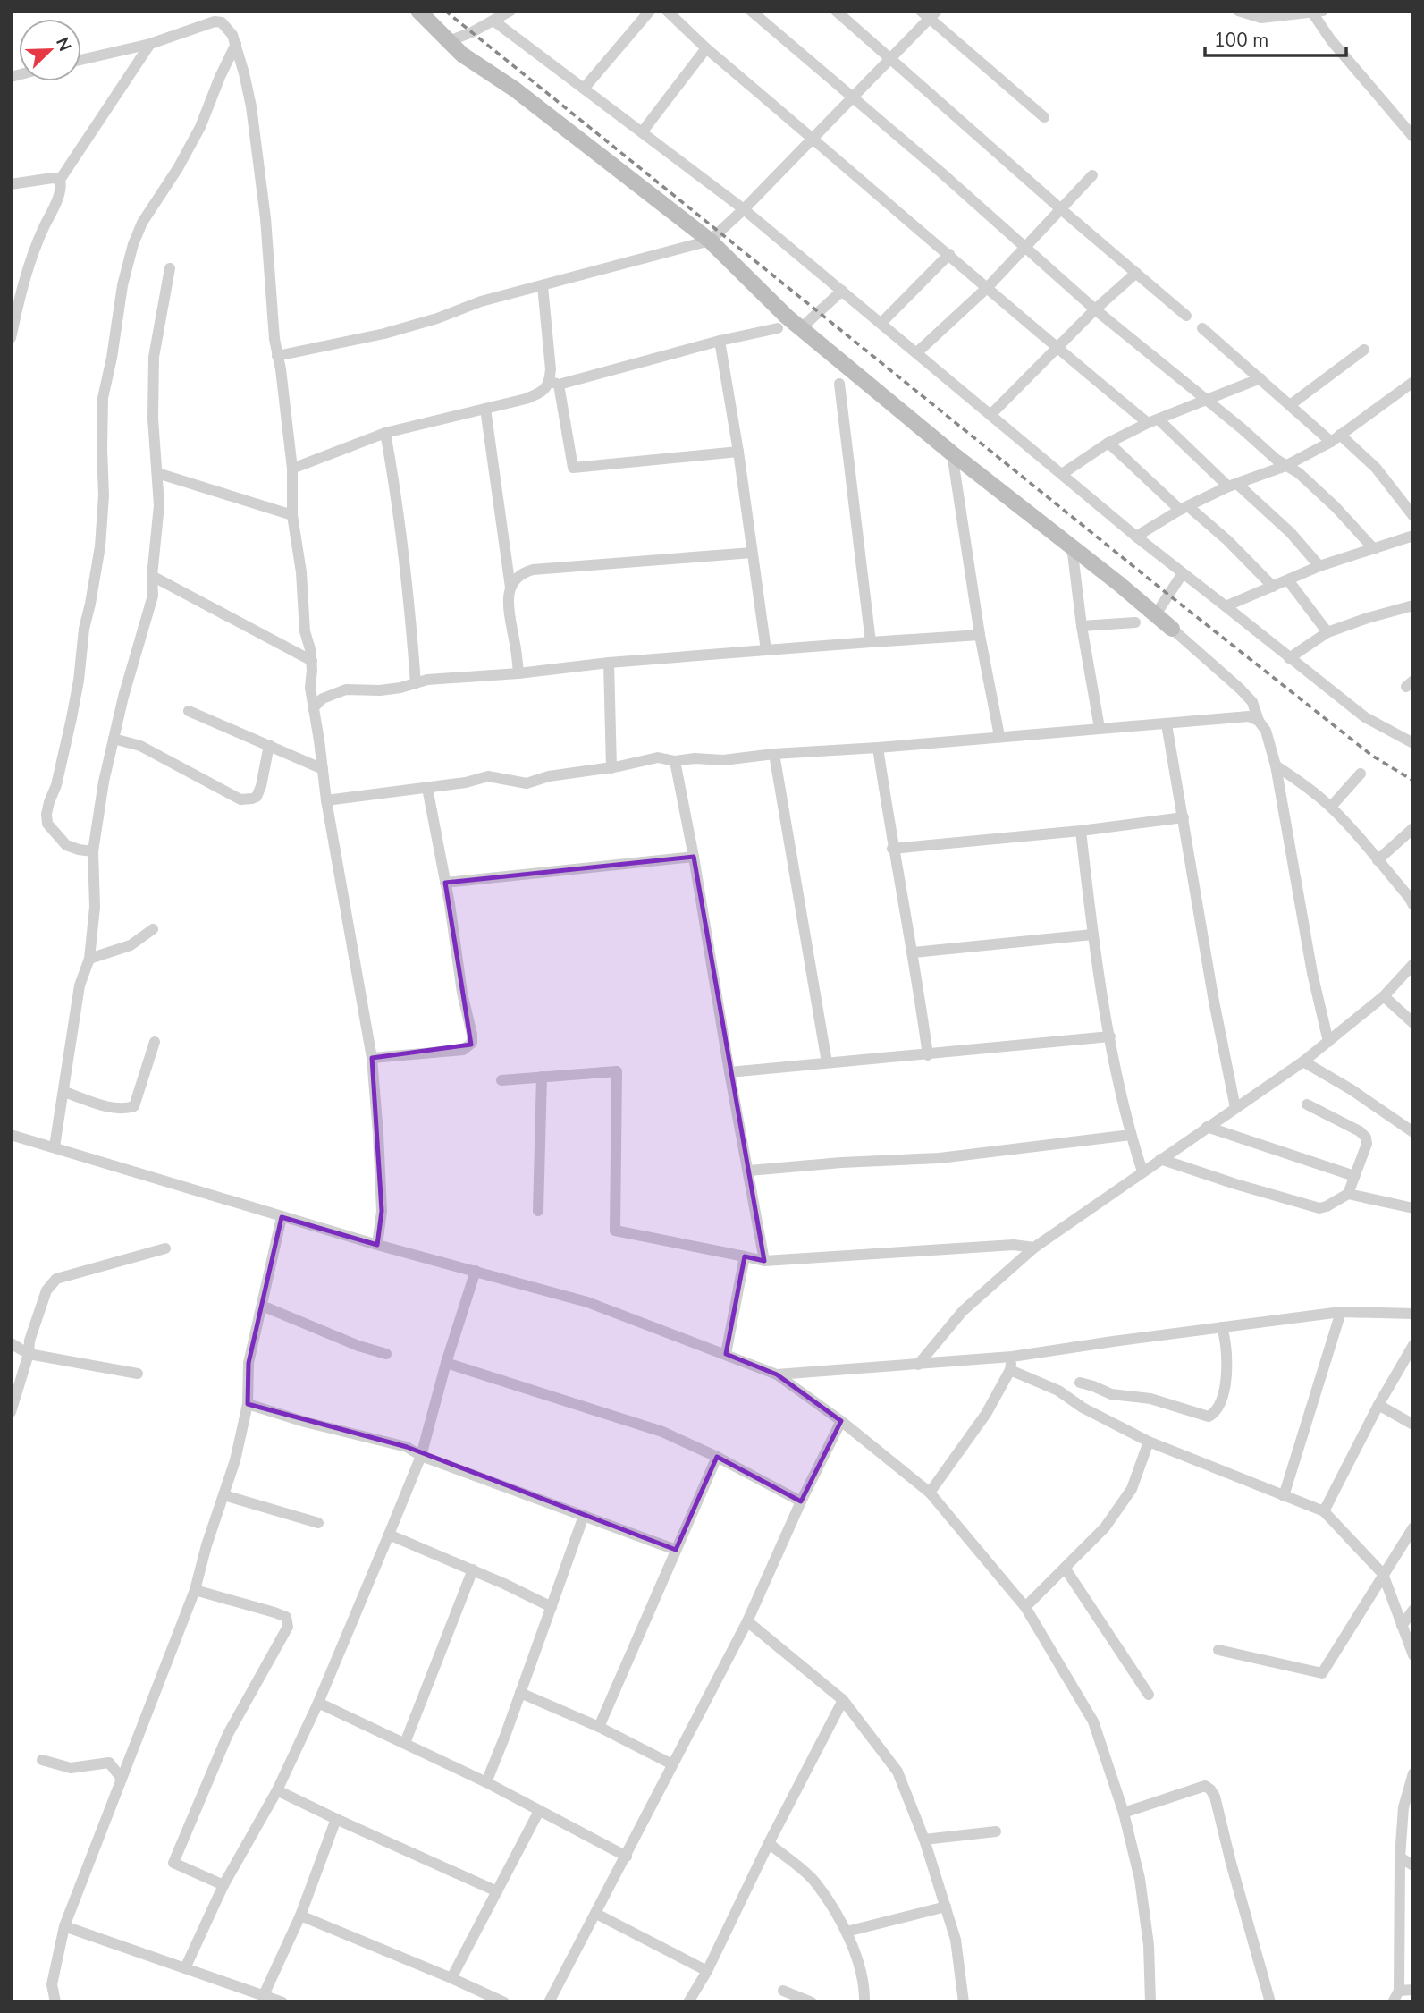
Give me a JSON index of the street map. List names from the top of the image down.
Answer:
{
  "scale_bar": "100 m",
  "north": "top right"
}
